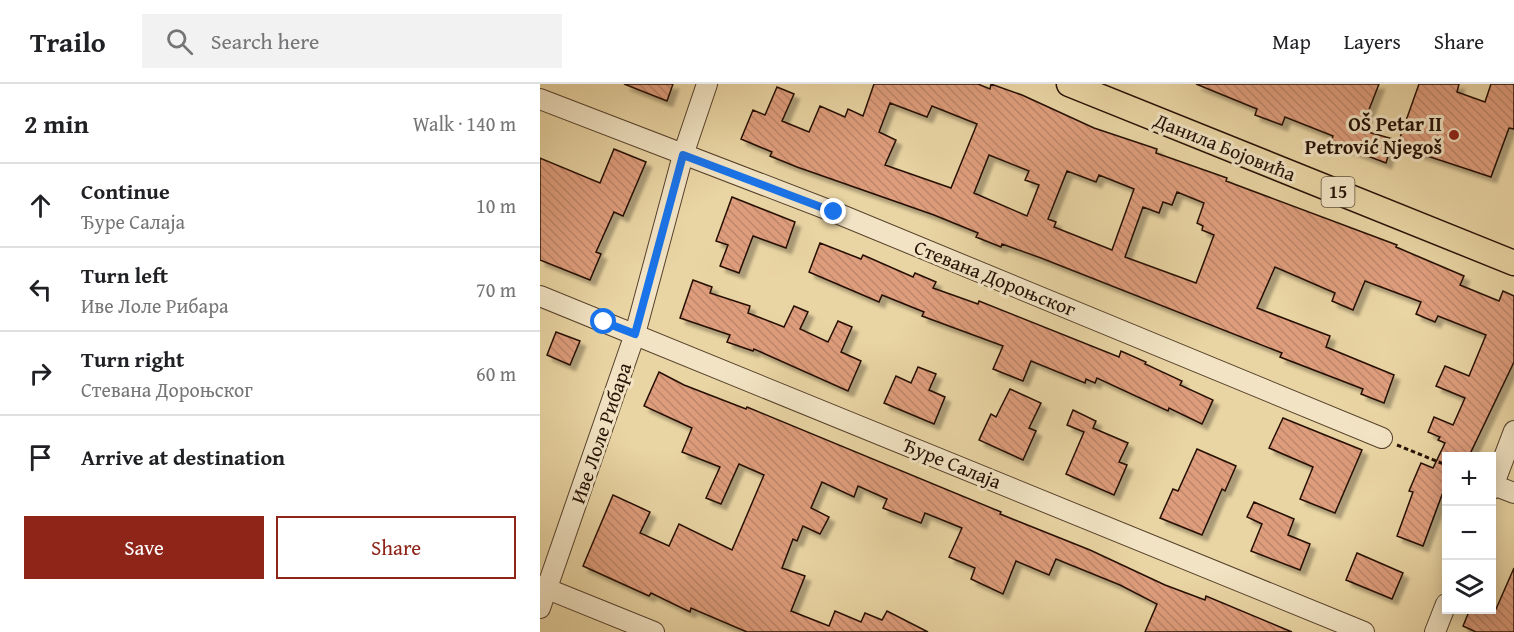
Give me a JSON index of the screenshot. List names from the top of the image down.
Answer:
{
  "streets": {
    "main road": ["Данила Бојовића", "15"],
    "street": ["Стевана Дороњског", "Иве Лоле Рибара", "Ђуре Салаја"]
  },
  "crossings": [
    ["Стевана Дороњског", "Иве Лоле Рибара"],
    ["Иве Лоле Рибара", "Ђуре Салаја"]
  ],
  "places": ["OŠ Petar II Petrović Njegoš"],
  "page": {
    "header": "Trailo",
    "search": "Search here",
    "nav": ["Map", "Layers", "Share"],
    "heading": ["2 min", "Walk · 140 m"],
    "list": [
      ["Continue", "Ђуре Салаја", "10 m"],
      ["Turn left", "Иве Лоле Рибара", "70 m"],
      ["Turn right", "Стевана Дороњског", "60 m"],
      "Arrive at destination"
    ],
    "map_buttons": ["+", "−"],
    "buttons": ["Save", "Share"]
  }
}
